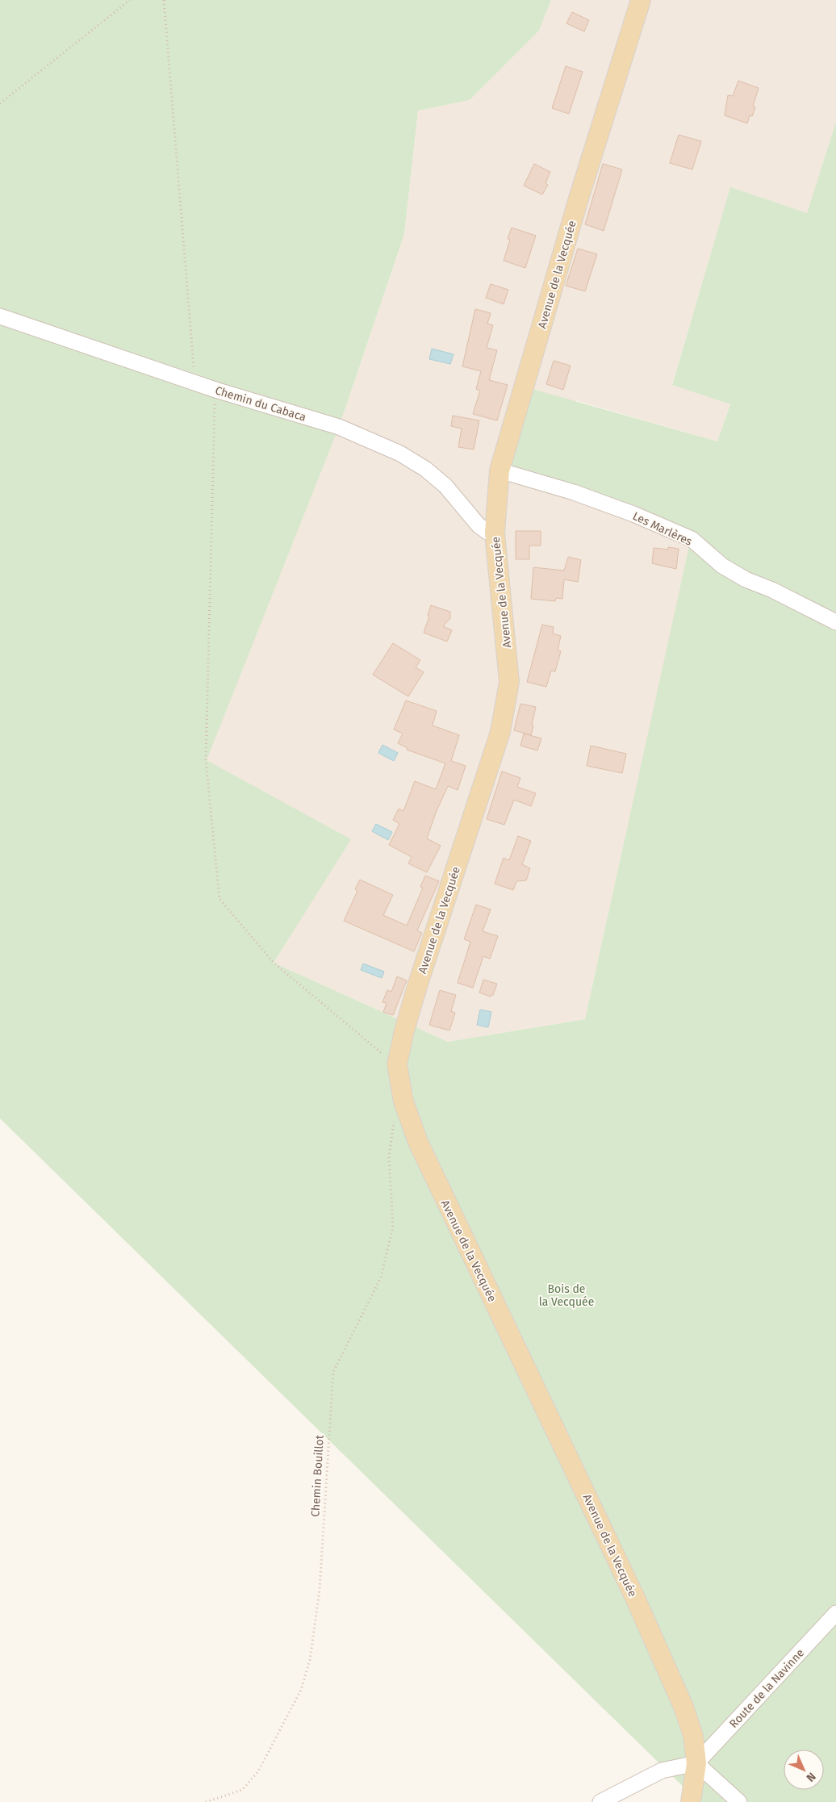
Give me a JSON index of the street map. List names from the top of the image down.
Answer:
{
  "streets": {
    "main road": ["Avenue de la Vecquée"],
    "street": ["Chemin du Cabaca", "Les Marlères", "Route de la Navinne"],
    "path": ["Chemin Bouillot"]
  },
  "crossings": [
    ["Avenue de la Vecquée", "Chemin du Cabaca"],
    ["Avenue de la Vecquée", "Les Marlères"],
    ["Avenue de la Vecquée", "Route de la Navinne"]
  ],
  "parks": ["Bois de la Vecquée"],
  "north": "bottom right"
}
